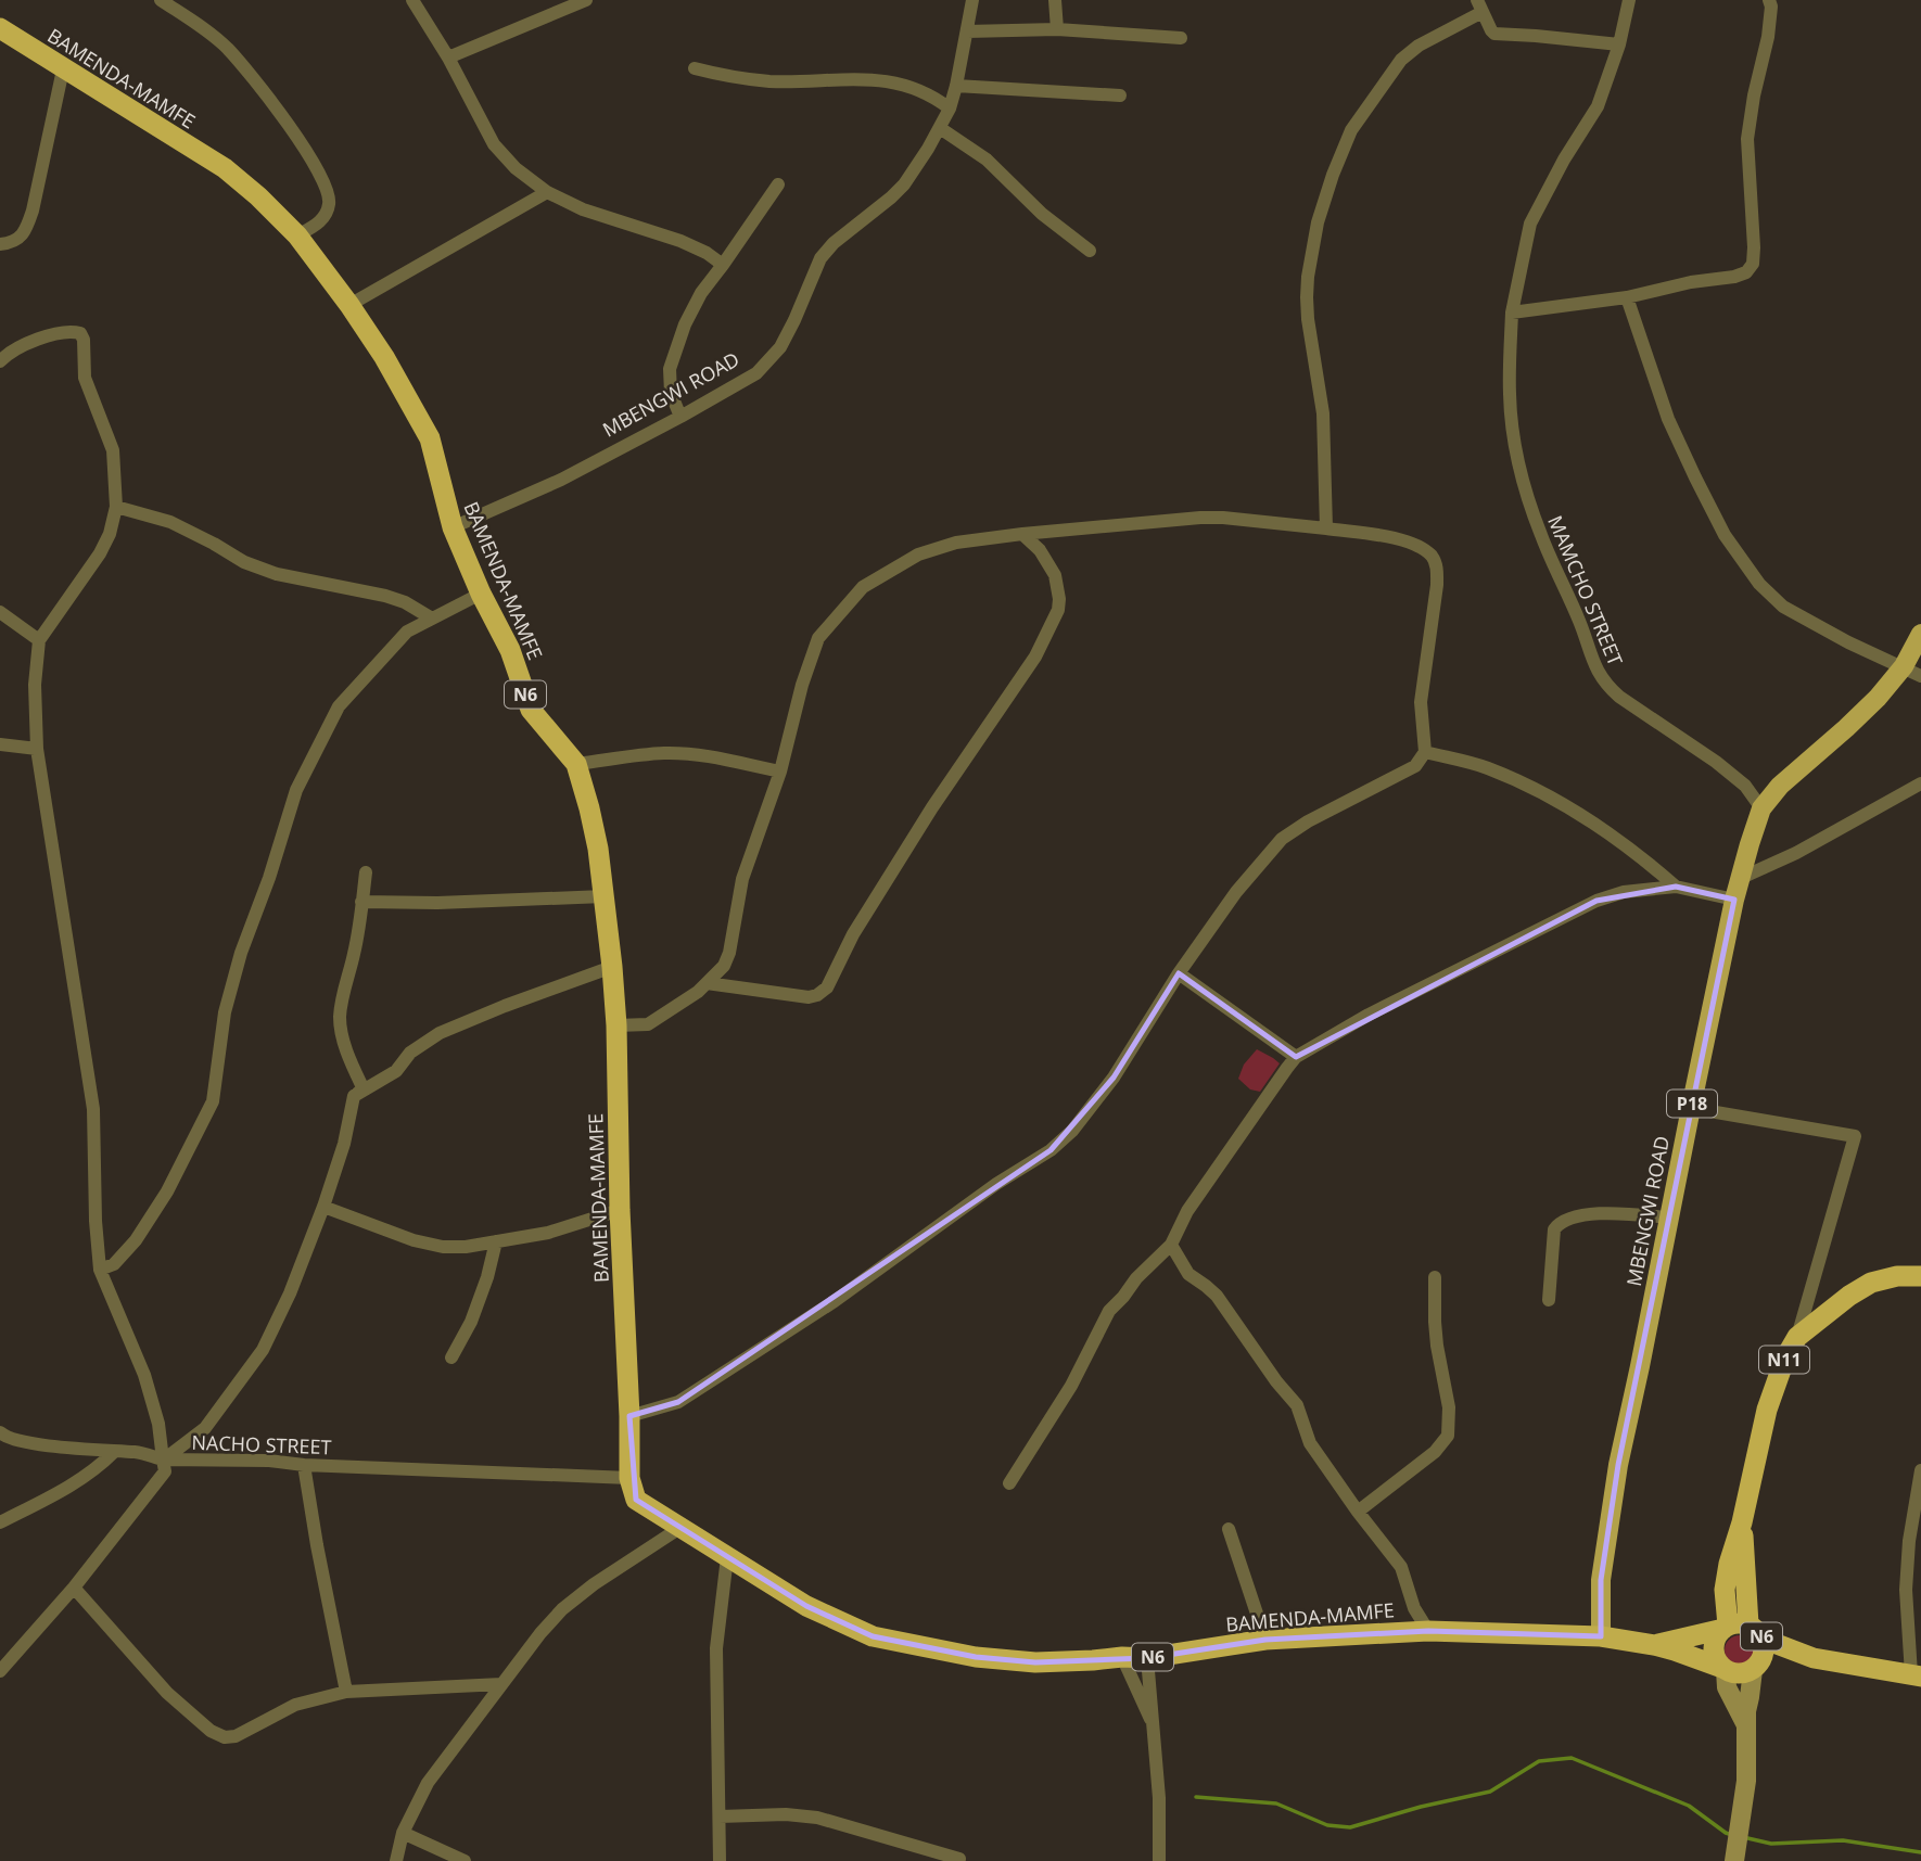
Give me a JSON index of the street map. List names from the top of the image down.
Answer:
{
  "streets": {
    "highway": ["BAMENDA-MAMFE", "N6", "N11"],
    "main road": ["MBENGWI ROAD", "P18"],
    "street": ["MAMCHO STREET", "NACHO STREET"]
  },
  "crossings": [
    ["BAMENDA-MAMFE", "MBENGWI ROAD"],
    ["BAMENDA-MAMFE", "N6"],
    ["BAMENDA-MAMFE", "N11"],
    ["BAMENDA-MAMFE", "NACHO STREET"],
    ["MBENGWI ROAD", "MAMCHO STREET"],
    ["N6", "N11"]
  ]
}
